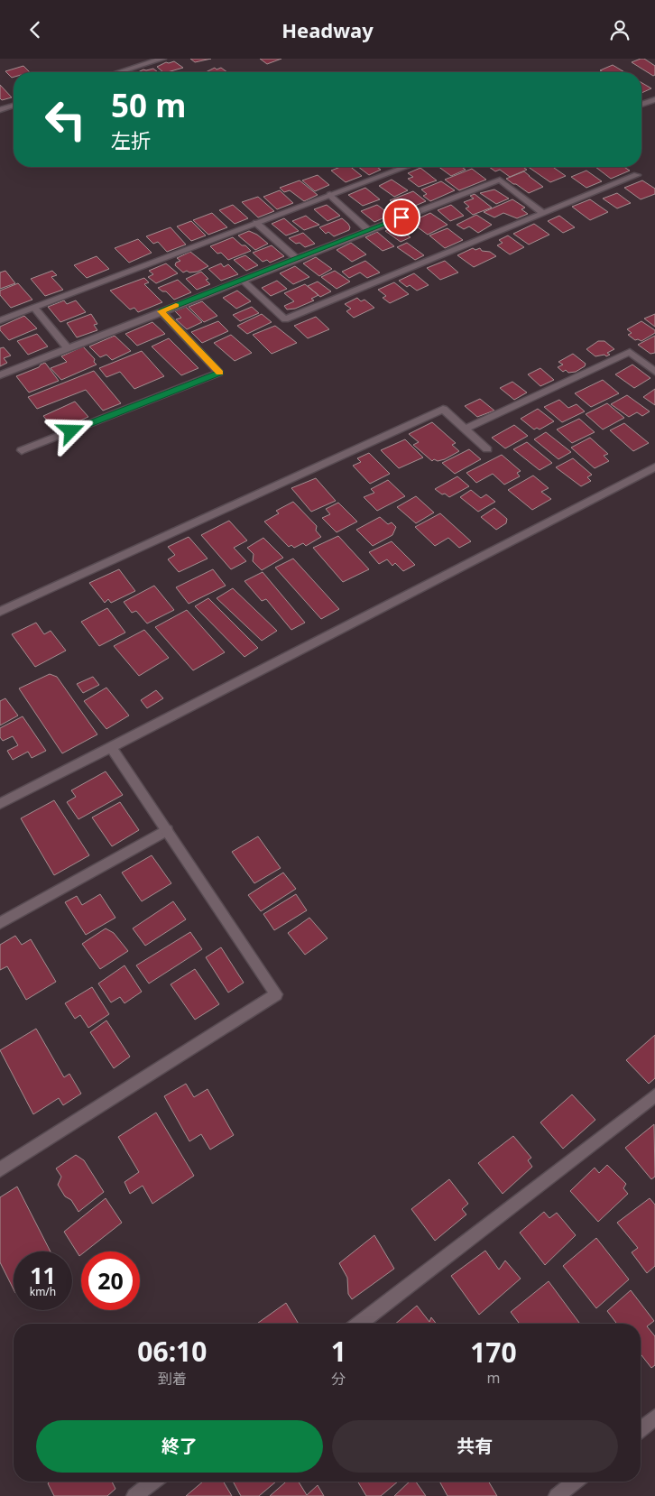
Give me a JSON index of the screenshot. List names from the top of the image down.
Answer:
{
  "page": {
    "header": "Headway",
    "turn": ["50 m", "左折"],
    "speed": "11 km/h",
    "limit": "20",
    "eta": [
      "06:10",
      "到着",
      "1",
      "分",
      "170",
      "m"
    ],
    "buttons": ["終了", "共有"]
  }
}
